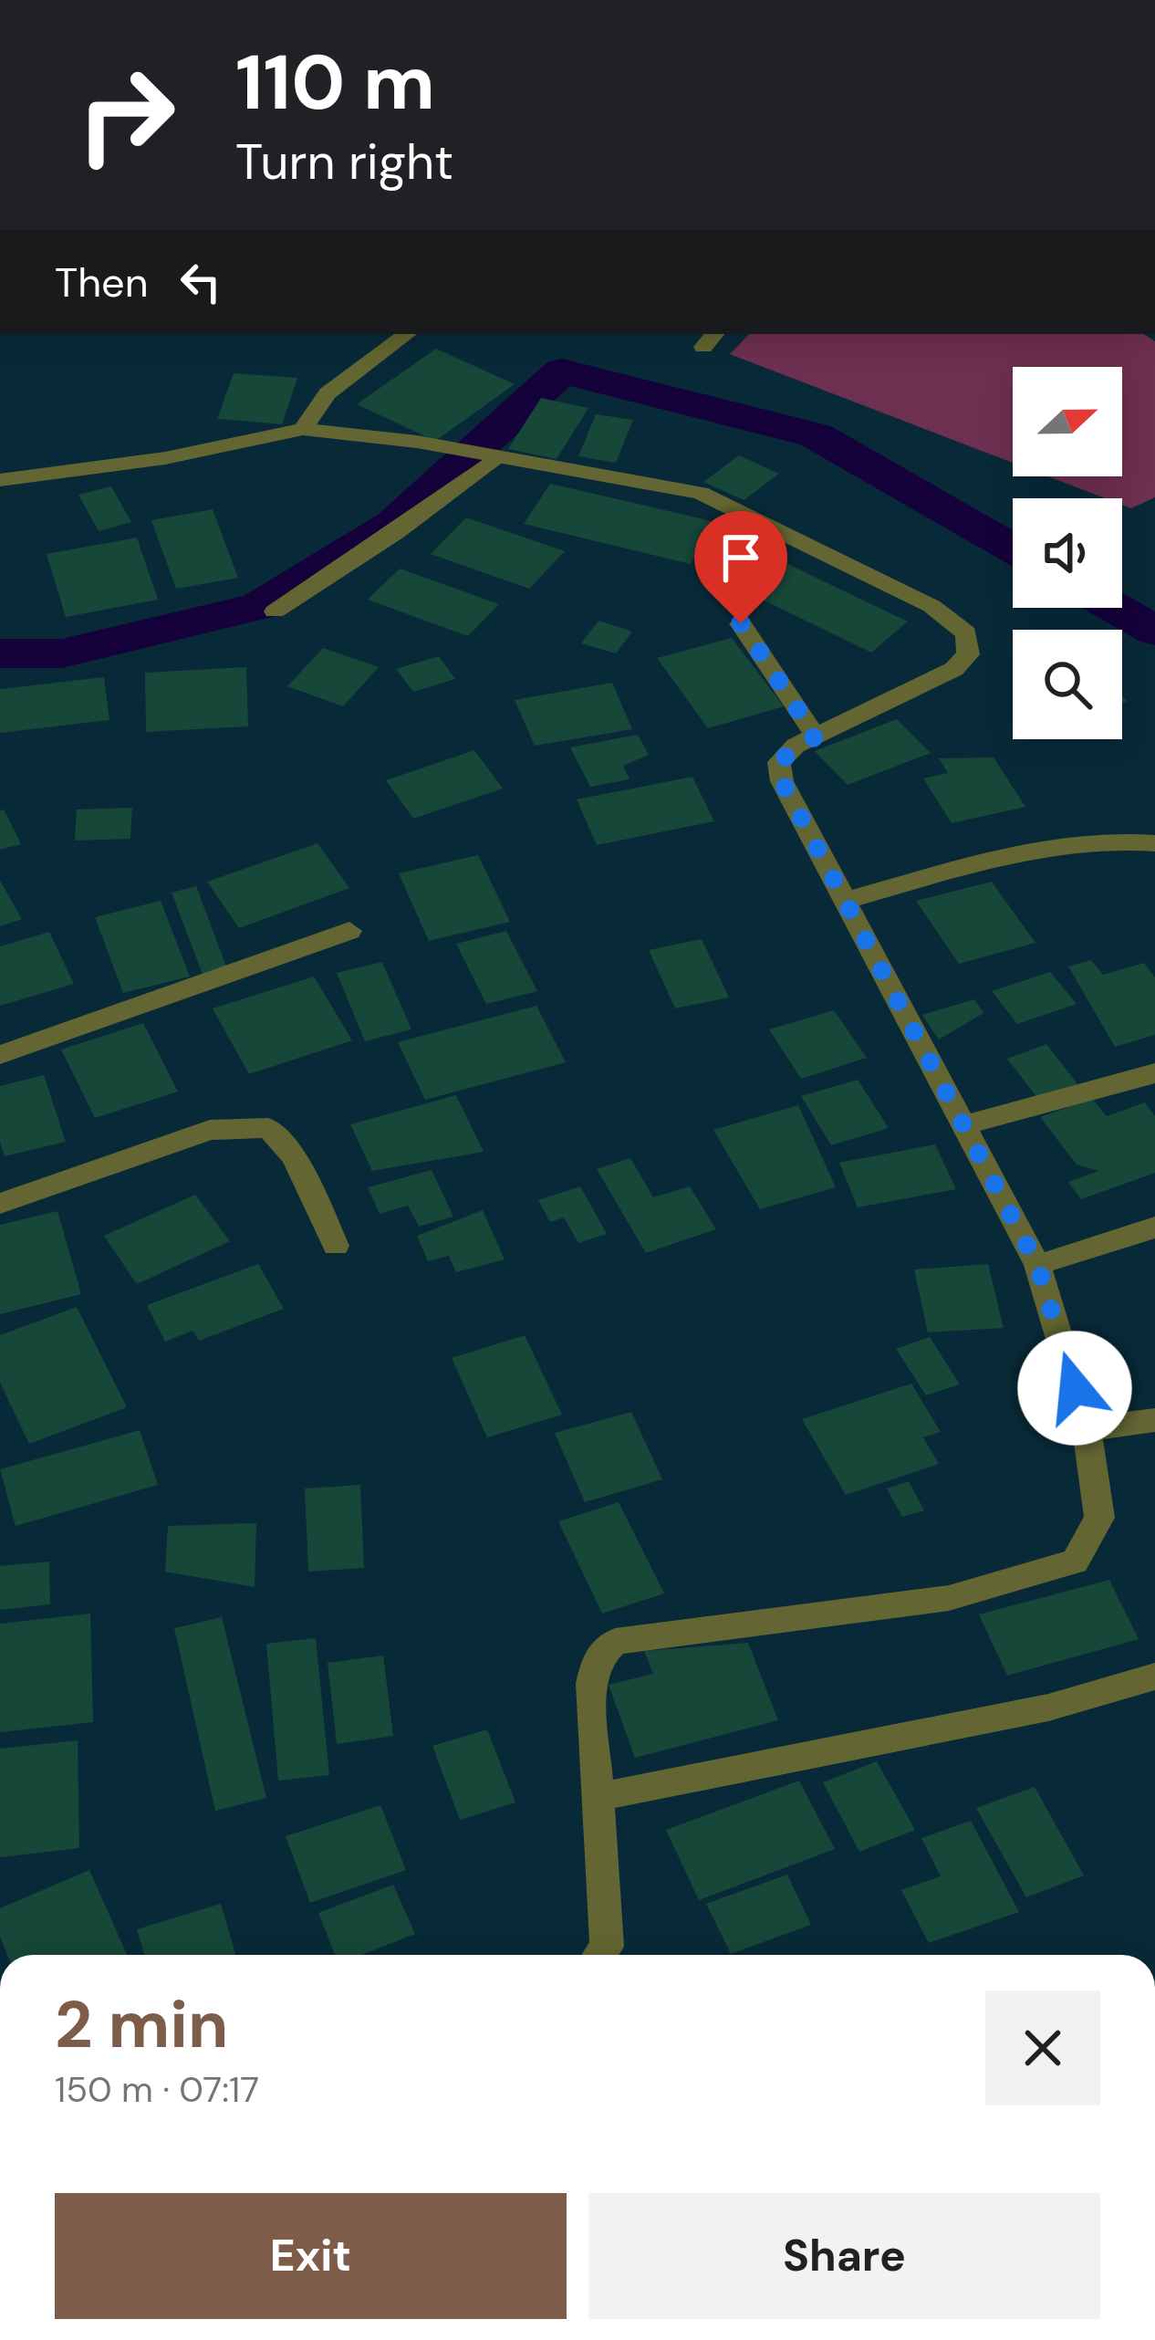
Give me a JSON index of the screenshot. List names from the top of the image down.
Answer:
{
  "north": "right",
  "page": {
    "turn": ["110 m", "Turn right"],
    "then": "Then",
    "heading": ["2 min", "150 m · 07:17"],
    "buttons": ["Exit", "Share"]
  }
}
